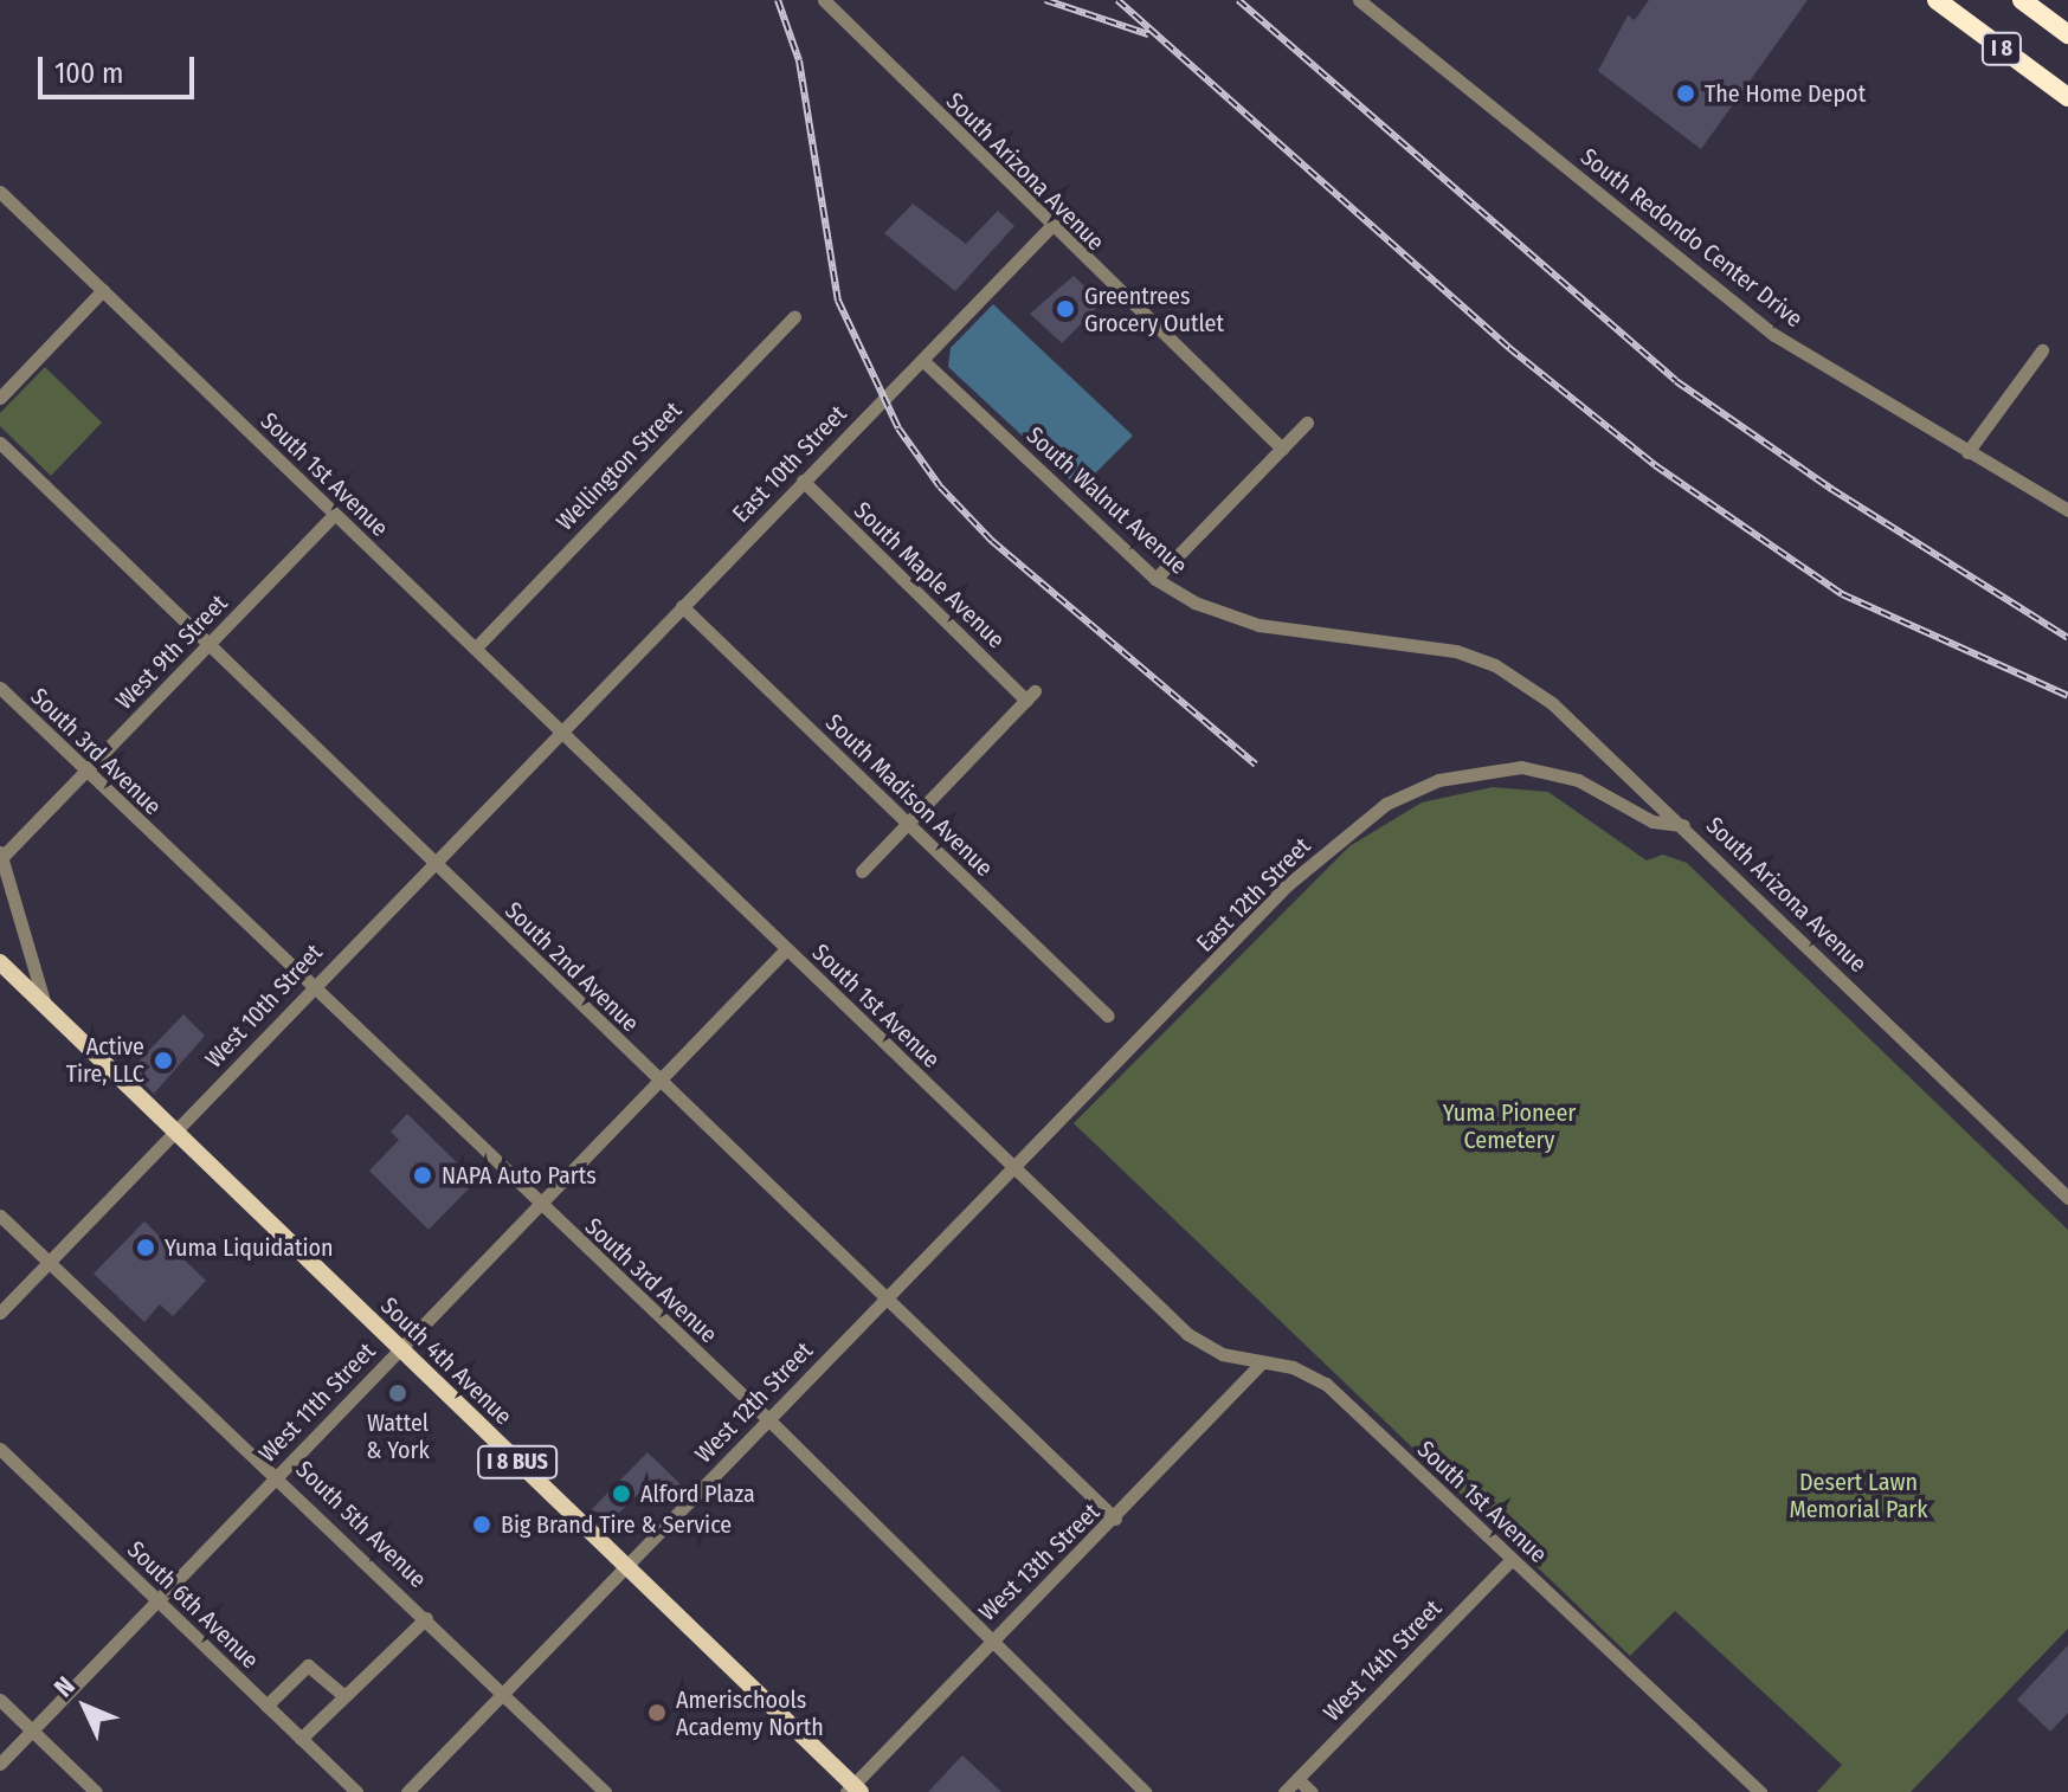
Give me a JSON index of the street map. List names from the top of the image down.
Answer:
{
  "streets": {
    "highway": ["I 8"],
    "main road": ["South 4th Avenue", "I 8 BUS"],
    "street": [
      "South Arizona Avenue",
      "South Redondo Center Drive",
      "East 10th Street",
      "Wellington Street",
      "South 1st Avenue",
      "South Walnut Avenue",
      "South Maple Avenue",
      "West 9th Street",
      "South 3rd Avenue",
      "South Madison Avenue",
      "East 12th Street",
      "South 2nd Avenue",
      "West 10th Street",
      "West 11th Street",
      "West 12th Street",
      "South 5th Avenue",
      "West 13th Street",
      "South 6th Avenue",
      "West 14th Street"
    ]
  },
  "crossings": [
    ["South Arizona Avenue", "East 10th Street"],
    ["South Arizona Avenue", "South Walnut Avenue"],
    ["South Arizona Avenue", "East 12th Street"],
    ["East 10th Street", "South 1st Avenue"],
    ["East 10th Street", "South Walnut Avenue"],
    ["East 10th Street", "South Maple Avenue"],
    ["East 10th Street", "South Madison Avenue"],
    ["East 10th Street", "West 10th Street"],
    ["Wellington Street", "South 1st Avenue"],
    ["South 1st Avenue", "West 9th Street"],
    ["South 1st Avenue", "East 12th Street"],
    ["South 1st Avenue", "West 10th Street"],
    ["South 1st Avenue", "West 11th Street"],
    ["South 1st Avenue", "West 12th Street"],
    ["South 1st Avenue", "West 13th Street"],
    ["South 1st Avenue", "West 14th Street"],
    ["South Maple Avenue", "South Madison Avenue"],
    ["West 9th Street", "South 3rd Avenue"],
    ["West 9th Street", "South 2nd Avenue"],
    ["South 3rd Avenue", "West 10th Street"],
    ["South 3rd Avenue", "West 11th Street"],
    ["South 3rd Avenue", "West 12th Street"],
    ["South 3rd Avenue", "West 13th Street"],
    ["East 12th Street", "West 12th Street"],
    ["South 2nd Avenue", "West 10th Street"],
    ["South 2nd Avenue", "West 11th Street"],
    ["South 2nd Avenue", "West 12th Street"],
    ["South 2nd Avenue", "West 13th Street"],
    ["West 10th Street", "South 4th Avenue"],
    ["West 10th Street", "South 5th Avenue"],
    ["South 4th Avenue", "West 11th Street"],
    ["South 4th Avenue", "West 12th Street"],
    ["South 4th Avenue", "West 13th Street"],
    ["West 11th Street", "South 5th Avenue"],
    ["West 11th Street", "South 6th Avenue"],
    ["West 12th Street", "South 5th Avenue"]
  ],
  "parks": ["Yuma Pioneer Cemetery", "Desert Lawn Memorial Park"],
  "places": [
    "The Home Depot",
    "Greentrees Grocery Outlet",
    "Active Tire, LLC",
    "NAPA Auto Parts",
    "Yuma Liquidation",
    "Wattel & York",
    "Alford Plaza",
    "Big Brand Tire & Service",
    "Amerischools Academy North"
  ],
  "scale_bar": "100 m",
  "north": "top left"
}
